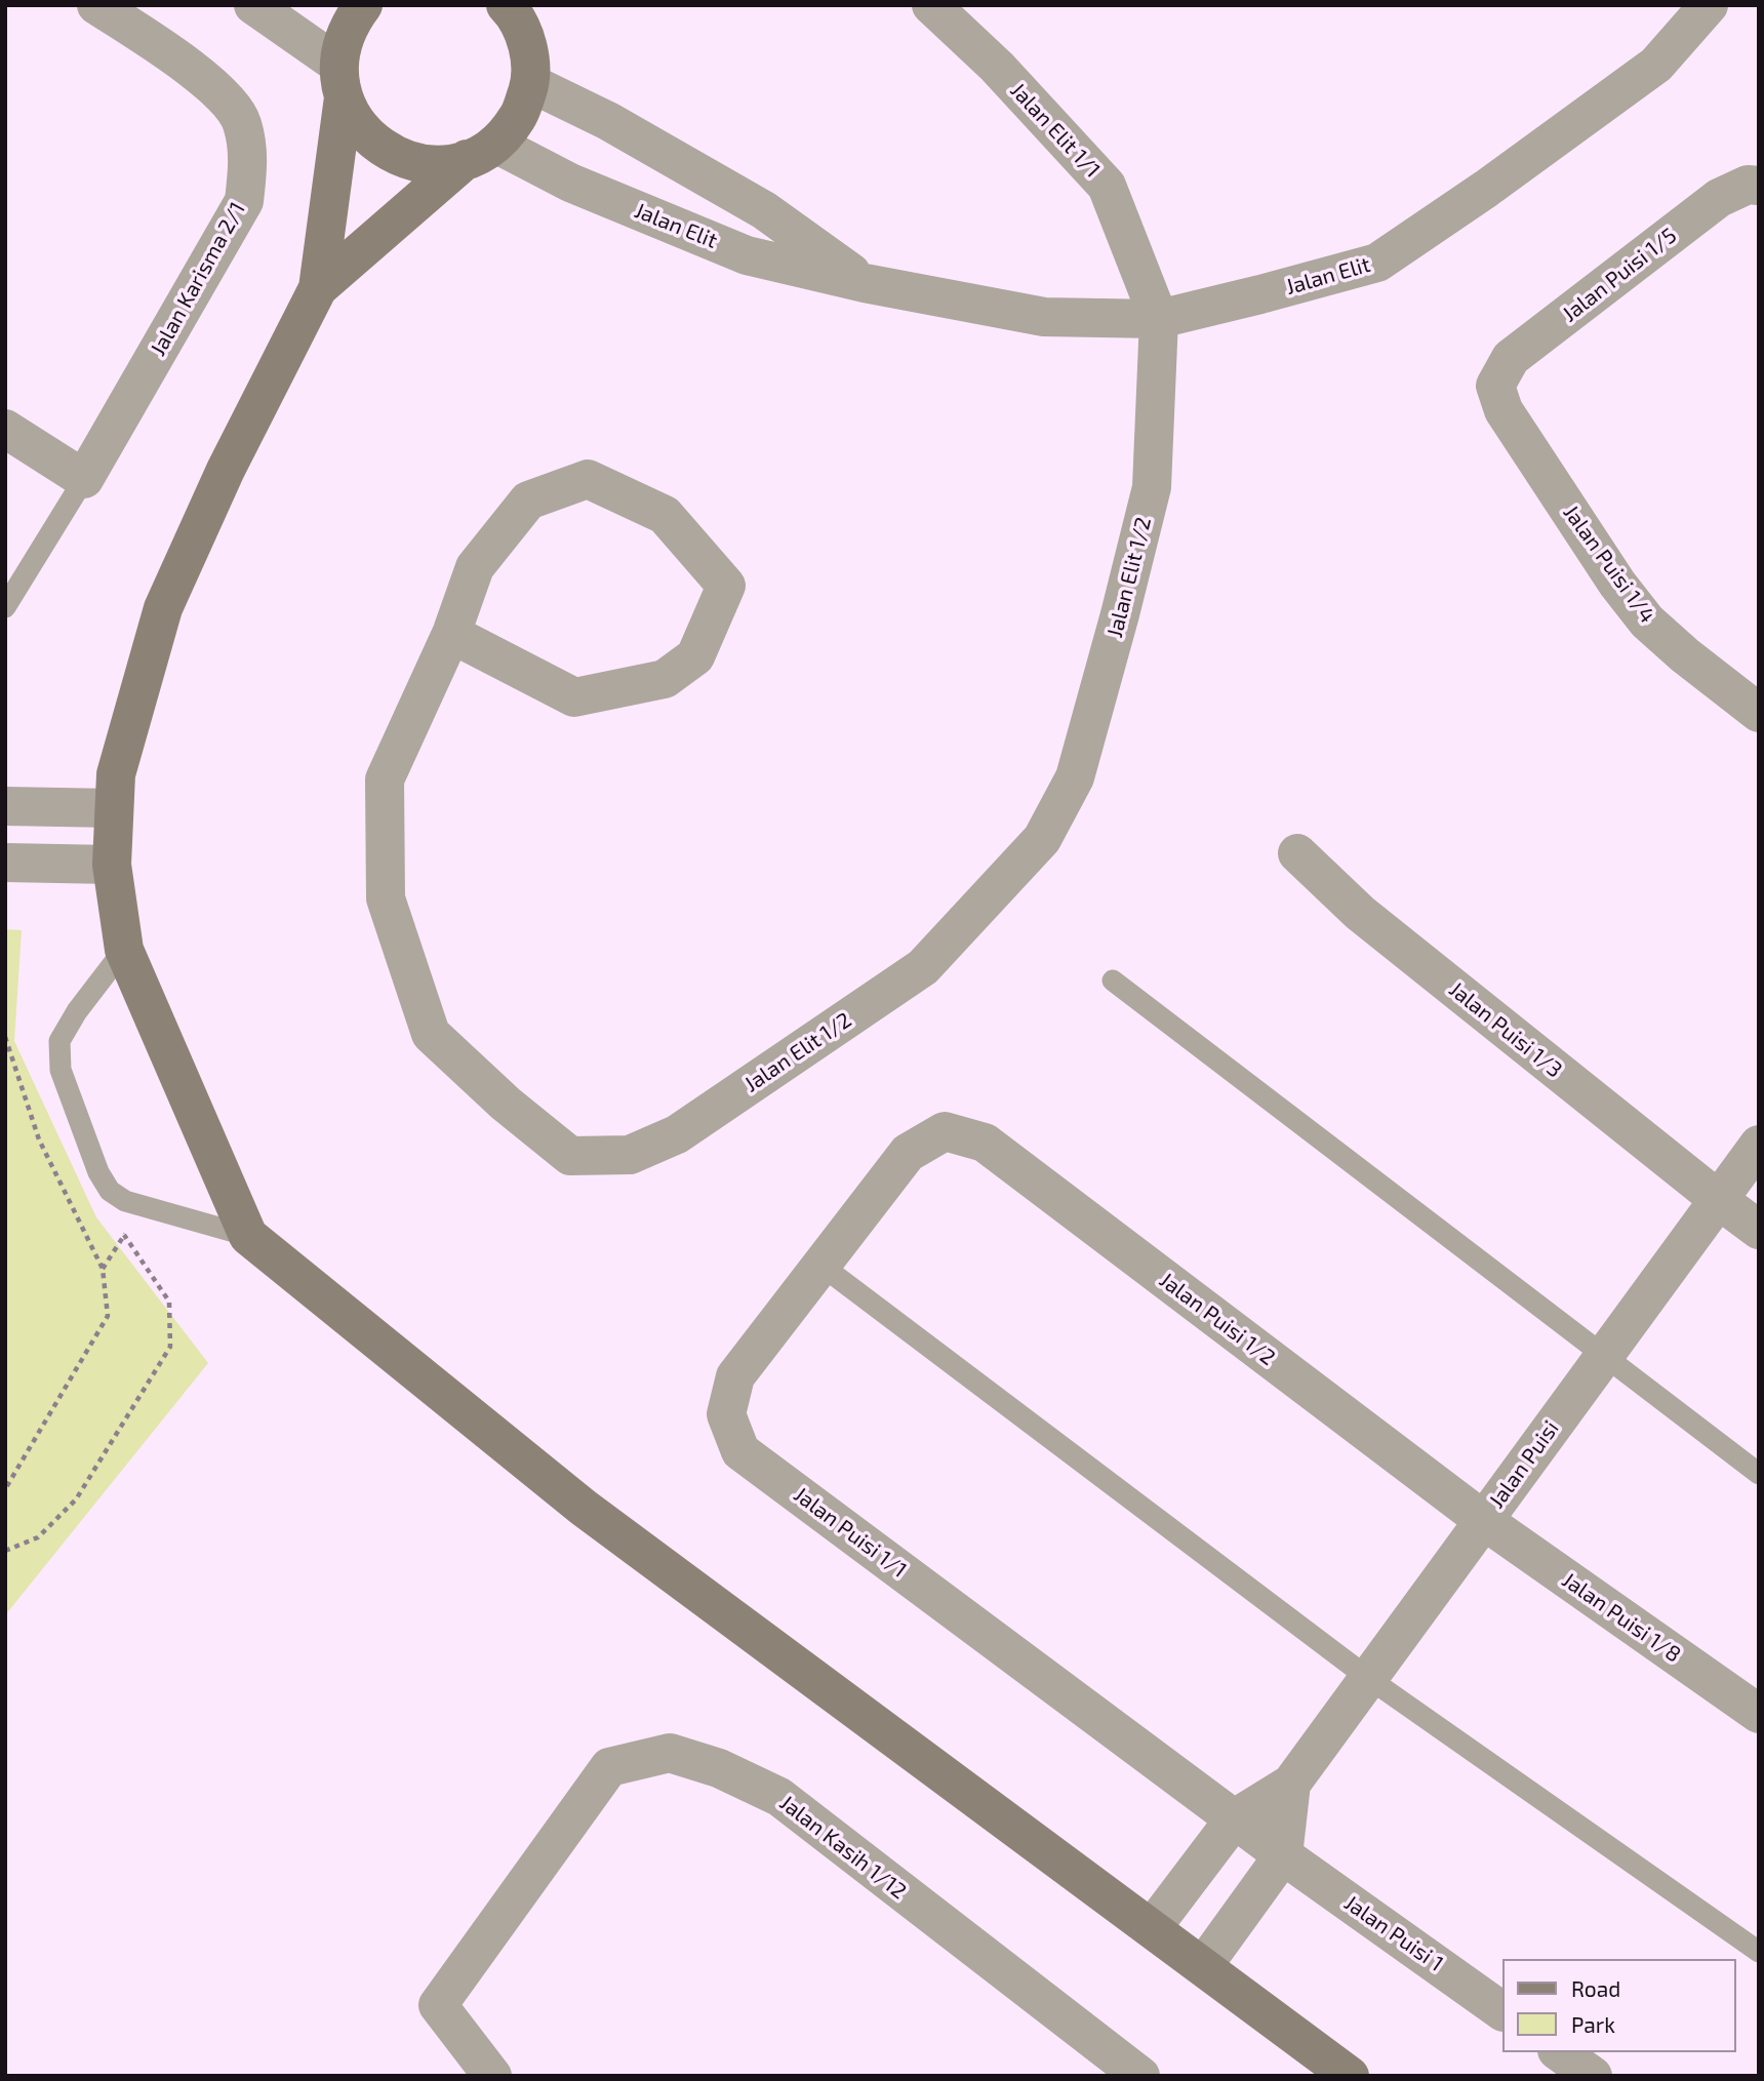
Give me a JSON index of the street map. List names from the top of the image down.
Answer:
{
  "streets": {
    "street": [
      "Jalan Elit 1/1",
      "Jalan Elit",
      "Jalan Puisi 1/5",
      "Jalan Karisma 2/1",
      "Jalan Puisi 1/4",
      "Jalan Elit 1/2",
      "Jalan Puisi 1/3",
      "Jalan Puisi 1/2",
      "Jalan Puisi",
      "Jalan Puisi 1/1",
      "Jalan Puisi 1/8",
      "Jalan Kasih 1/12",
      "Jalan Puisi 1"
    ]
  },
  "crossings": [
    ["Jalan Elit 1/1", "Jalan Elit"],
    ["Jalan Elit 1/1", "Jalan Elit 1/2"],
    ["Jalan Elit", "Jalan Elit 1/2"],
    ["Jalan Puisi 1/5", "Jalan Puisi 1/4"],
    ["Jalan Puisi 1/3", "Jalan Puisi"],
    ["Jalan Puisi 1/2", "Jalan Puisi"],
    ["Jalan Puisi 1/2", "Jalan Puisi 1/1"],
    ["Jalan Puisi 1/2", "Jalan Puisi 1/8"],
    ["Jalan Puisi", "Jalan Puisi 1/1"],
    ["Jalan Puisi", "Jalan Puisi 1/8"],
    ["Jalan Puisi", "Jalan Puisi 1"],
    ["Jalan Puisi 1/1", "Jalan Puisi 1"]
  ],
  "legend": ["Road", "Park"]
}
